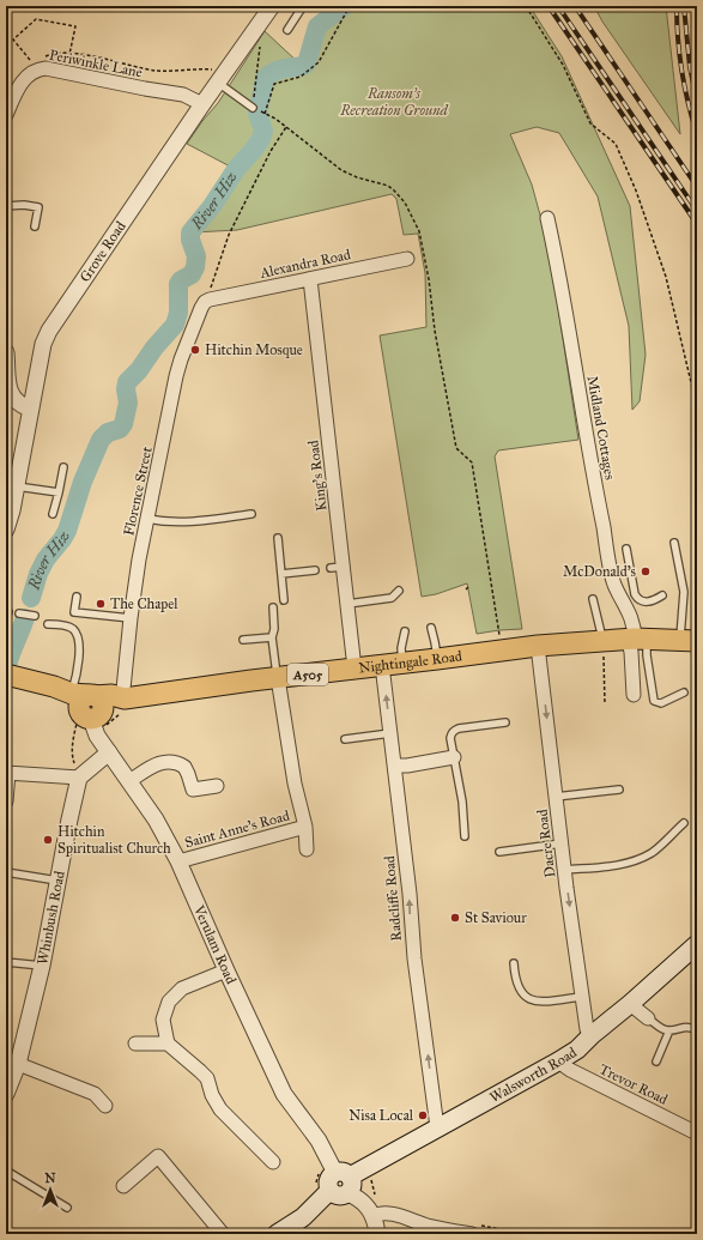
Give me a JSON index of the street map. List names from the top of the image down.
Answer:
{
  "streets": {
    "main road": ["Nightingale Road", "A505", "Walsworth Road"],
    "street": [
      "Periwinkle Lane",
      "Grove Road",
      "Alexandra Road",
      "Midland Cottages",
      "King's Road",
      "Florence Street",
      "Saint Anne's Road",
      "Dacre Road",
      "Radcliffe Road",
      "Whinbush Road",
      "Verulam Road",
      "Trevor Road"
    ]
  },
  "crossings": [
    ["Periwinkle Lane", "Grove Road"],
    ["Alexandra Road", "King's Road"],
    ["Alexandra Road", "Florence Street"],
    ["Midland Cottages", "Nightingale Road"],
    ["King's Road", "Nightingale Road"],
    ["Florence Street", "Nightingale Road"],
    ["Nightingale Road", "Dacre Road"],
    ["Nightingale Road", "Radcliffe Road"],
    ["Nightingale Road", "Verulam Road"],
    ["Saint Anne's Road", "Verulam Road"],
    ["Dacre Road", "Walsworth Road"],
    ["Radcliffe Road", "Walsworth Road"],
    ["Verulam Road", "Walsworth Road"],
    ["Walsworth Road", "Trevor Road"]
  ],
  "one_way": ["Dacre Road"],
  "water": ["River Hiz"],
  "parks": ["Ransom's Recreation Ground"],
  "places": [
    "Hitchin Mosque",
    "McDonald's",
    "The Chapel",
    "Hitchin Spiritualist Church",
    "St Saviour",
    "Nisa Local"
  ],
  "north": "top"
}
